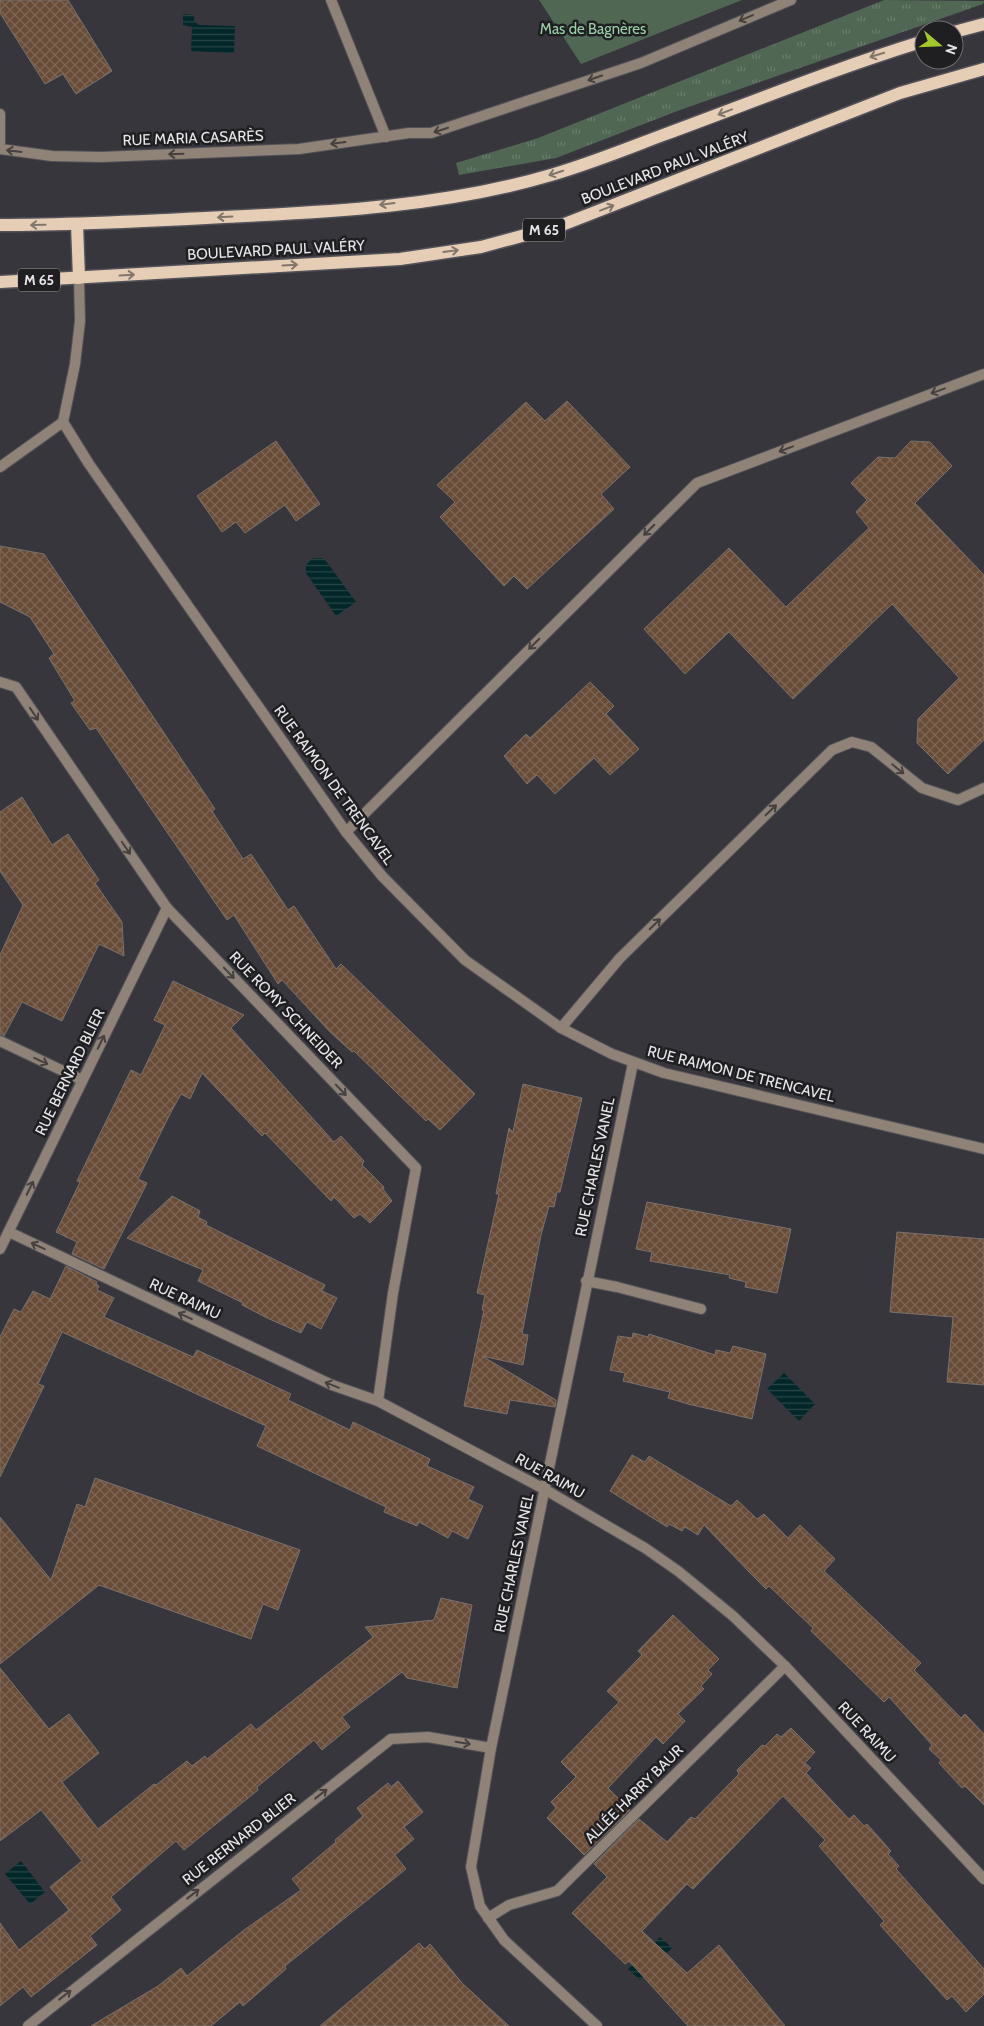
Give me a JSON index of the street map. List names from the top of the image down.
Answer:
{
  "streets": {
    "main road": ["BOULEVARD PAUL VALÉRY", "M 65"],
    "street": [
      "RUE MARIA CASARÈS",
      "RUE RAIMON DE TRENCAVEL",
      "RUE ROMY SCHNEIDER",
      "RUE BERNARD BLIER",
      "RUE CHARLES VANEL",
      "RUE RAIMU",
      "ALLÉE HARRY BAUR"
    ]
  },
  "crossings": [
    ["BOULEVARD PAUL VALÉRY", "M 65"],
    ["RUE RAIMON DE TRENCAVEL", "RUE CHARLES VANEL"],
    ["RUE ROMY SCHNEIDER", "RUE BERNARD BLIER"],
    ["RUE ROMY SCHNEIDER", "RUE RAIMU"],
    ["RUE BERNARD BLIER", "RUE CHARLES VANEL"],
    ["RUE BERNARD BLIER", "RUE RAIMU"],
    ["RUE CHARLES VANEL", "RUE RAIMU"],
    ["RUE CHARLES VANEL", "ALLÉE HARRY BAUR"],
    ["RUE RAIMU", "ALLÉE HARRY BAUR"]
  ],
  "one_way": ["RUE MARIA CASARÈS", "RUE ROMY SCHNEIDER", "RUE BERNARD BLIER"],
  "parks": ["Mas de Bagnères"],
  "north": "right"
}
